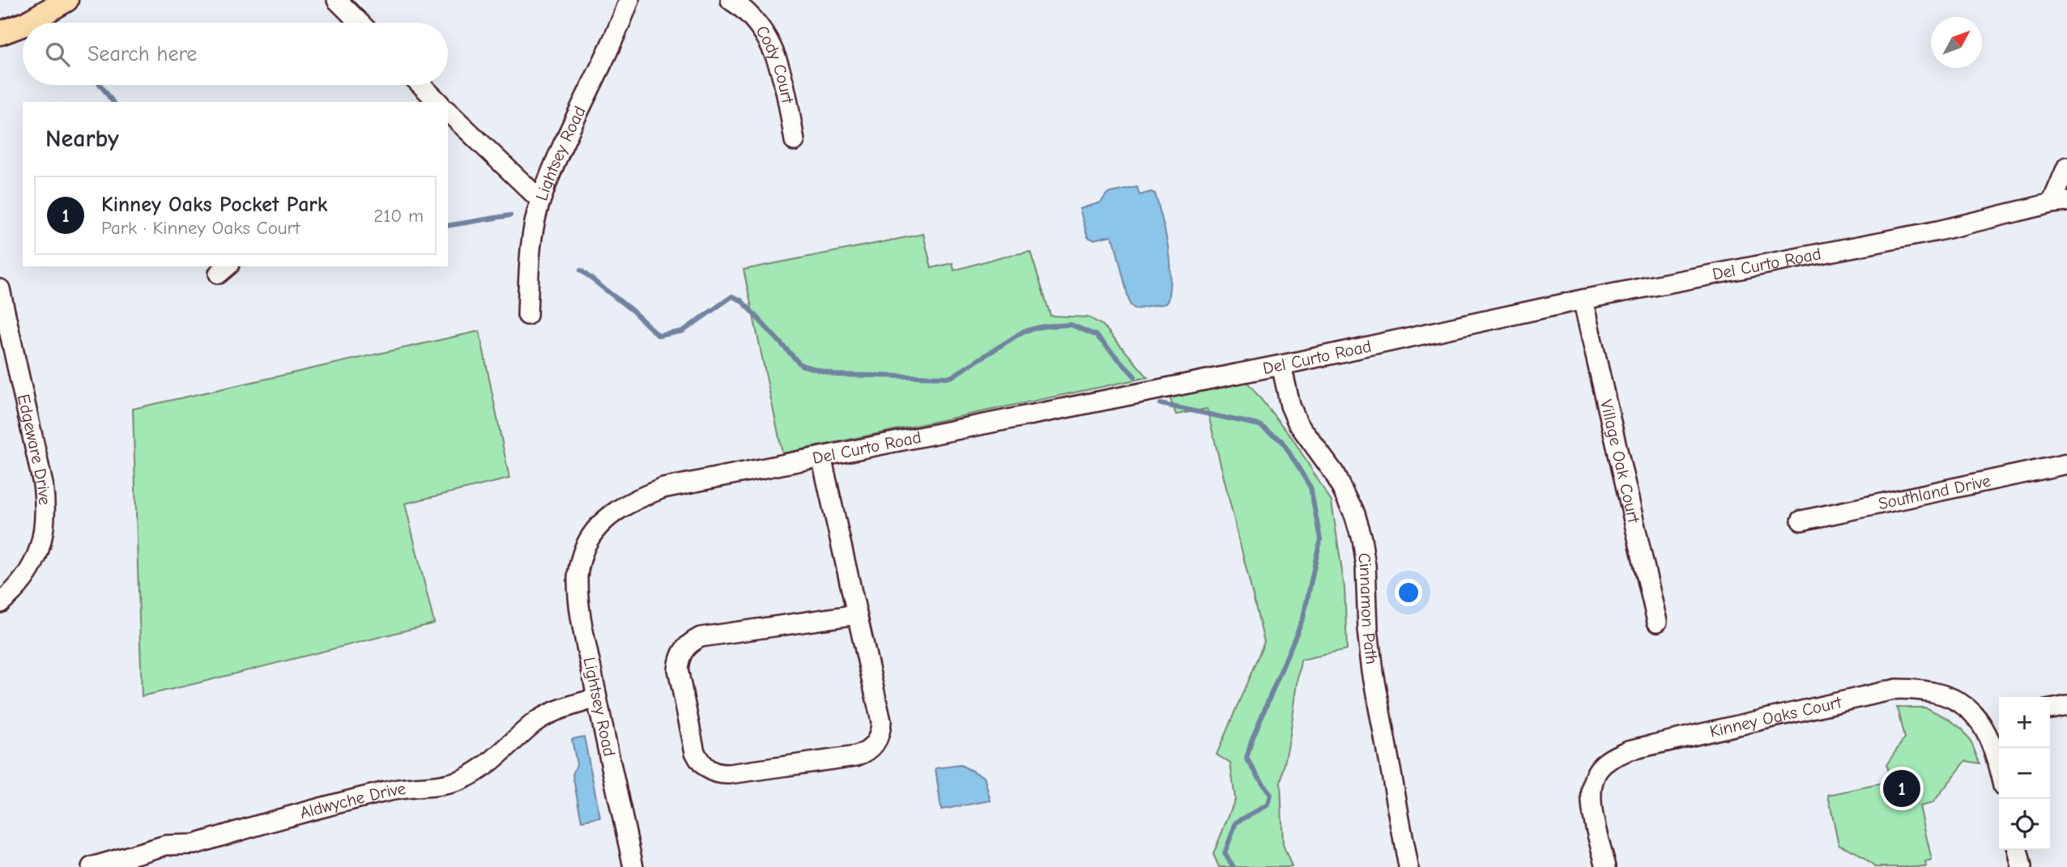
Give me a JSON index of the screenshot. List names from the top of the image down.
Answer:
{
  "streets": {
    "street": [
      "Cody Court",
      "Lightsey Road",
      "Del Curto Road",
      "Edgeware Drive",
      "Village Oak Court",
      "Southland Drive",
      "Cinnamon Path",
      "Kinney Oaks Court",
      "Aldwyche Drive"
    ]
  },
  "crossings": [
    ["Lightsey Road", "Del Curto Road"],
    ["Lightsey Road", "Aldwyche Drive"],
    ["Del Curto Road", "Village Oak Court"],
    ["Del Curto Road", "Cinnamon Path"]
  ],
  "north": "top right",
  "page": {
    "search": "Search here",
    "heading": "Nearby",
    "list": [
      {
        "mark": "1",
        "name": "Kinney Oaks Pocket Park",
        "note": "Park · Kinney Oaks Court",
        "value": "210 m"
      }
    ],
    "map_buttons": ["+", "−"],
    "pins": "1"
  }
}
